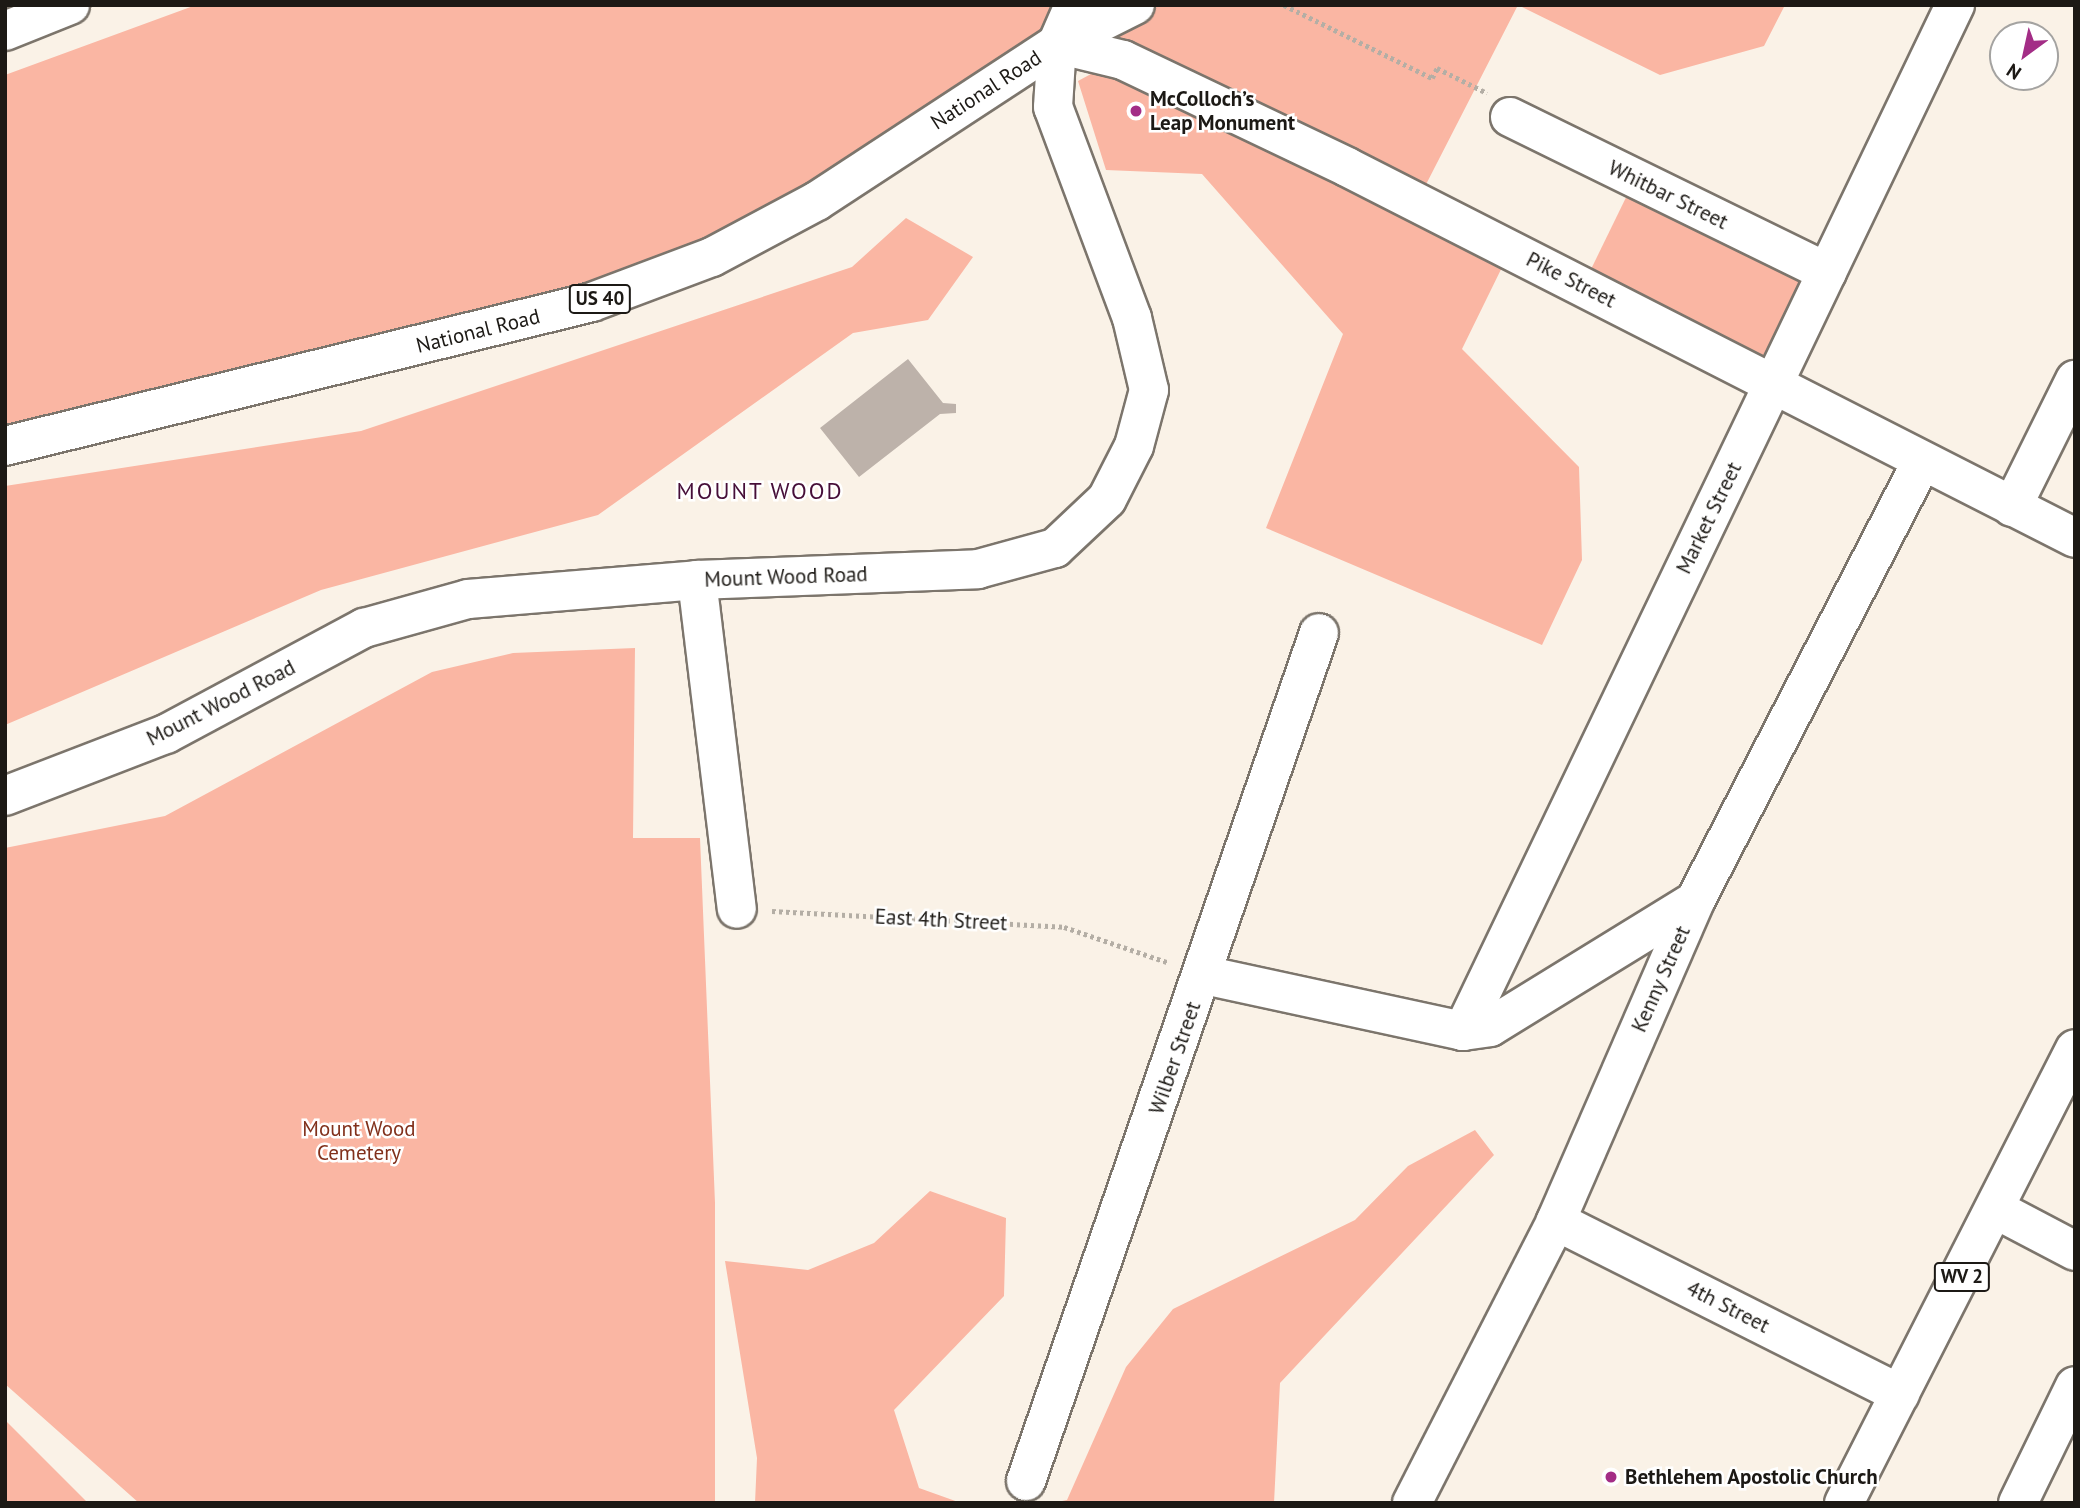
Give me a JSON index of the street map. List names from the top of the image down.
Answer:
{
  "streets": {
    "street": [
      "National Road",
      "Whitbar Street",
      "Pike Street",
      "US 40",
      "Market Street",
      "Mount Wood Road",
      "Kenny Street",
      "Wilber Street",
      "WV 2",
      "4th Street"
    ],
    "path": ["East 4th Street"]
  },
  "crossings": [
    ["National Road", "Pike Street"],
    ["National Road", "Mount Wood Road"],
    ["Whitbar Street", "Market Street"],
    ["Pike Street", "Market Street"],
    ["Pike Street", "Mount Wood Road"],
    ["Pike Street", "Kenny Street"],
    ["East 4th Street", "Wilber Street"],
    ["Kenny Street", "4th Street"],
    ["WV 2", "4th Street"]
  ],
  "districts": ["MOUNT WOOD"],
  "parks": ["Mount Wood Cemetery"],
  "places": ["McColloch’s Leap Monument", "Bethlehem Apostolic Church"],
  "north": "bottom left"
}
